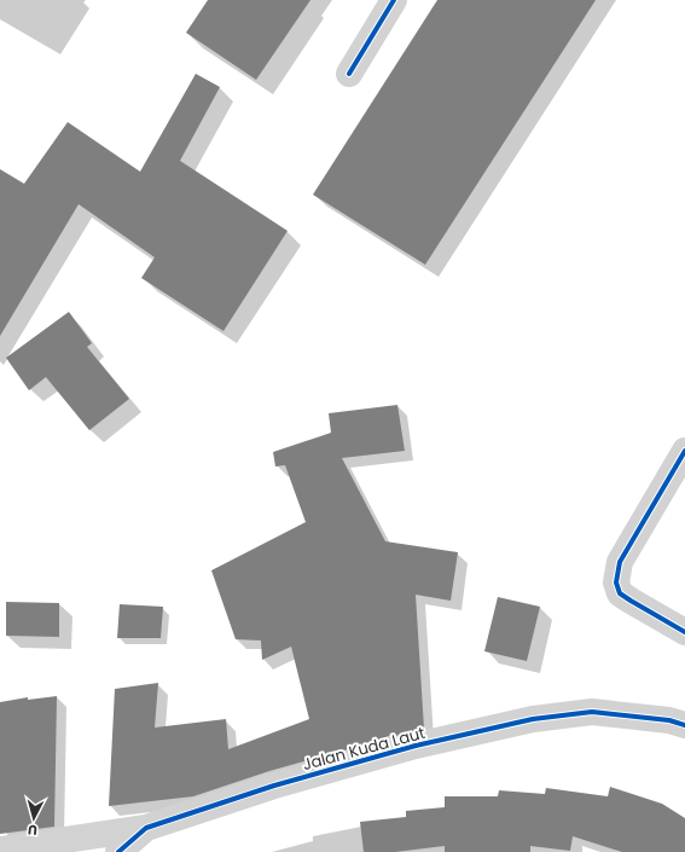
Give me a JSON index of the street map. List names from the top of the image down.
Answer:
{
  "streets": {
    "street": ["Jalan Kuda Laut"]
  },
  "north": "bottom"
}
